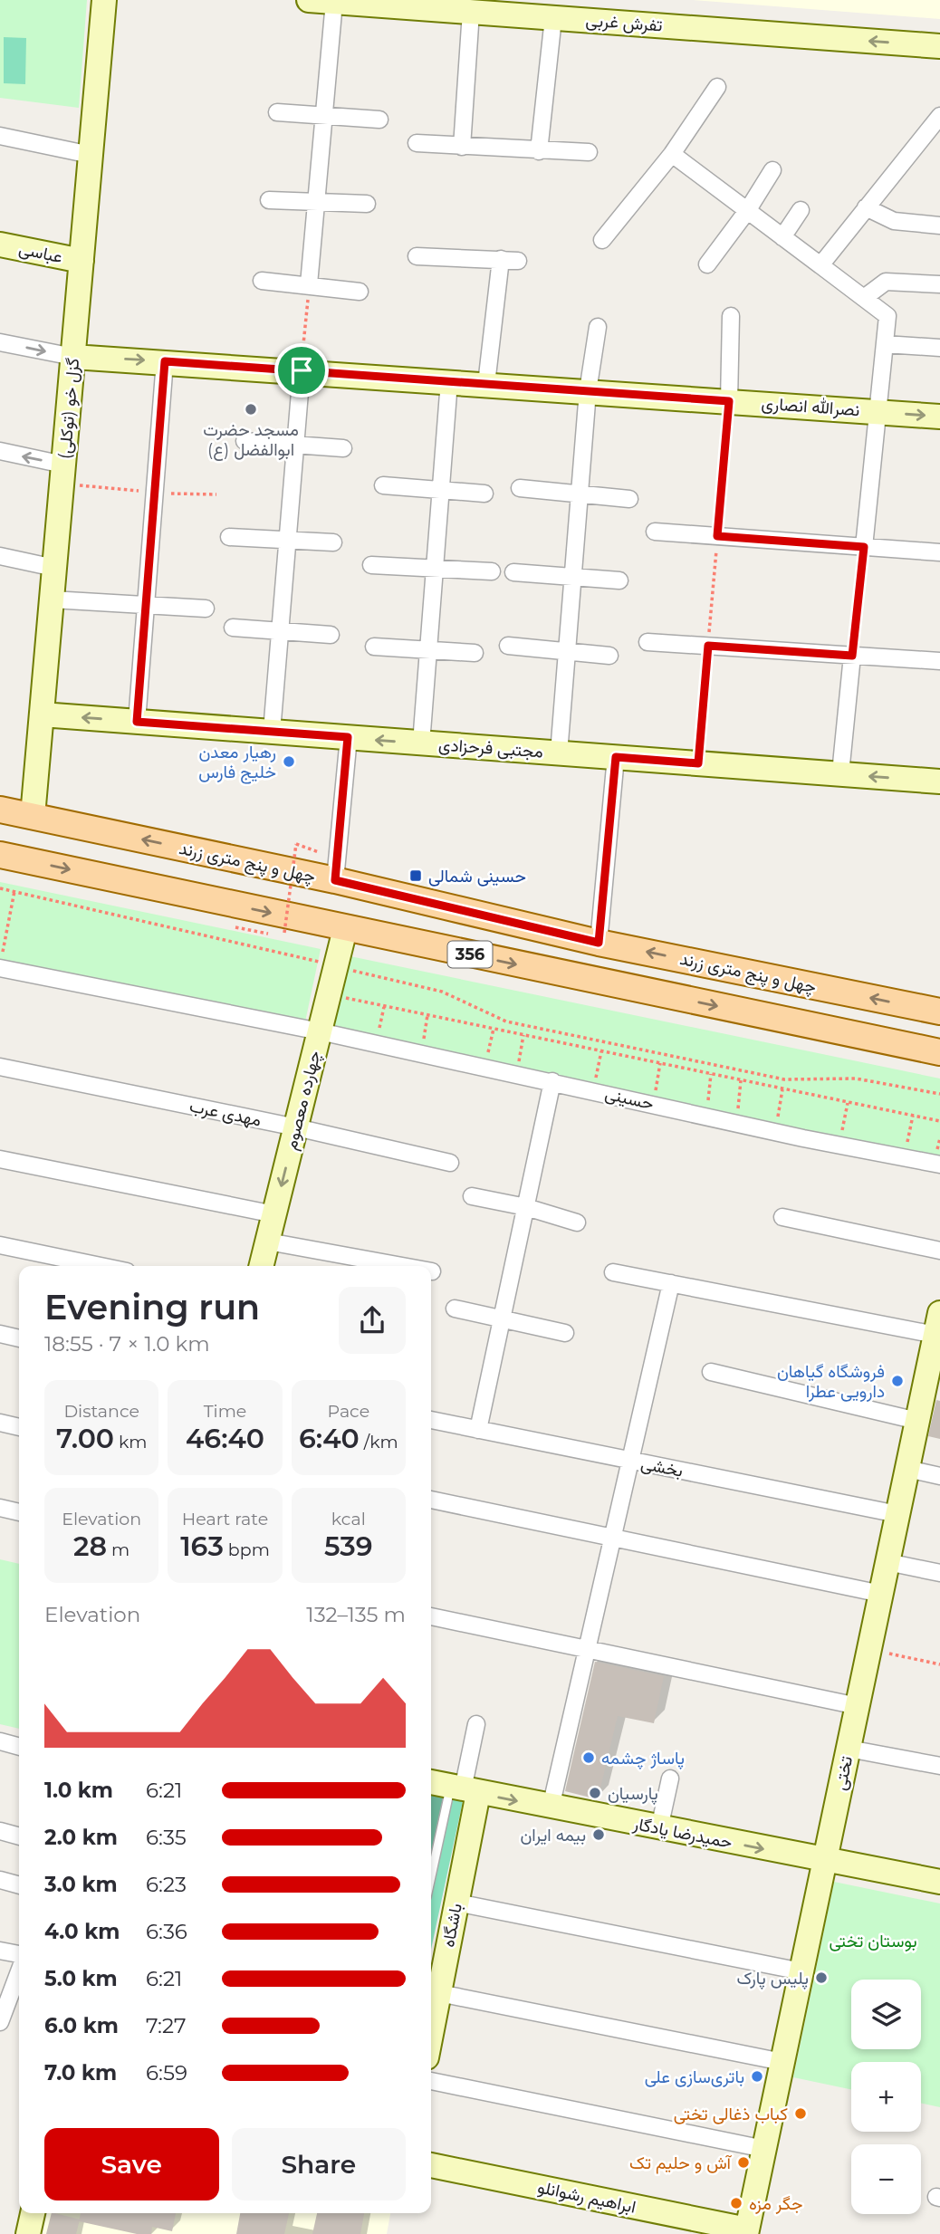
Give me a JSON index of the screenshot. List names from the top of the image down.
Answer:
{
  "streets": {
    "main road": ["چهل و پنج متری زرند", "356"],
    "street": [
      "تفرش غربی",
      "عباسی",
      "نصرالله انصاری",
      "گزل خو (توکلی)",
      "مجتبی فرحزادی",
      "حسینی",
      "چهارده معصوم",
      "مهدی عرب",
      "بخشی",
      "تختی",
      "حمیدرضا یادگار",
      "باشگاه",
      "ابراهیم رشوانلو"
    ]
  },
  "crossings": [
    ["عباسی", "گزل خو (توکلی)"],
    ["نصرالله انصاری", "گزل خو (توکلی)"],
    ["گزل خو (توکلی)", "مجتبی فرحزادی"],
    ["گزل خو (توکلی)", "چهل و پنج متری زرند"],
    ["356", "چهارده معصوم"],
    ["حسینی", "چهارده معصوم"],
    ["چهارده معصوم", "مهدی عرب"],
    ["بخشی", "تختی"],
    ["تختی", "حمیدرضا یادگار"],
    ["تختی", "ابراهیم رشوانلو"],
    ["حمیدرضا یادگار", "باشگاه"]
  ],
  "one_way": ["تفرش غربی"],
  "parks": ["بوستان تختی"],
  "places": {
    "other": [
      "مسجد حضرت ابوالفضل (ع)",
      "رهیار معدن خلیج فارس",
      "فروشگاه گیاهان دارویی عطرا",
      "پاساژ چشمه",
      "پارسیان",
      "بیمه ایران",
      "پلیس پارک",
      "باتری‌سازی علی",
      "کباب ذغالی تختی",
      "آش و حلیم تک",
      "جگر مزه"
    ],
    "transit": ["حسینی شمالی"]
  },
  "page": {
    "heading": ["Evening run", "18:55 · 7 × 1.0 km"],
    "stats": [
      ["Distance", "7.00 km"],
      ["Time", "46:40"],
      ["Pace", "6:40 /km"],
      ["Elevation", "28 m"],
      ["Heart rate", "163 bpm"],
      ["kcal", "539"]
    ],
    "chart": ["Elevation", "132–135 m"],
    "list": [
      {
        "name": "1.0 km",
        "note": "6:21"
      },
      {
        "name": "2.0 km",
        "note": "6:35"
      },
      {
        "name": "3.0 km",
        "note": "6:23"
      },
      {
        "name": "4.0 km",
        "note": "6:36"
      },
      {
        "name": "5.0 km",
        "note": "6:21"
      },
      {
        "name": "6.0 km",
        "note": "7:27"
      },
      {
        "name": "7.0 km",
        "note": "6:59"
      }
    ],
    "map_buttons": ["+", "−"],
    "buttons": ["Save", "Share"]
  }
}
